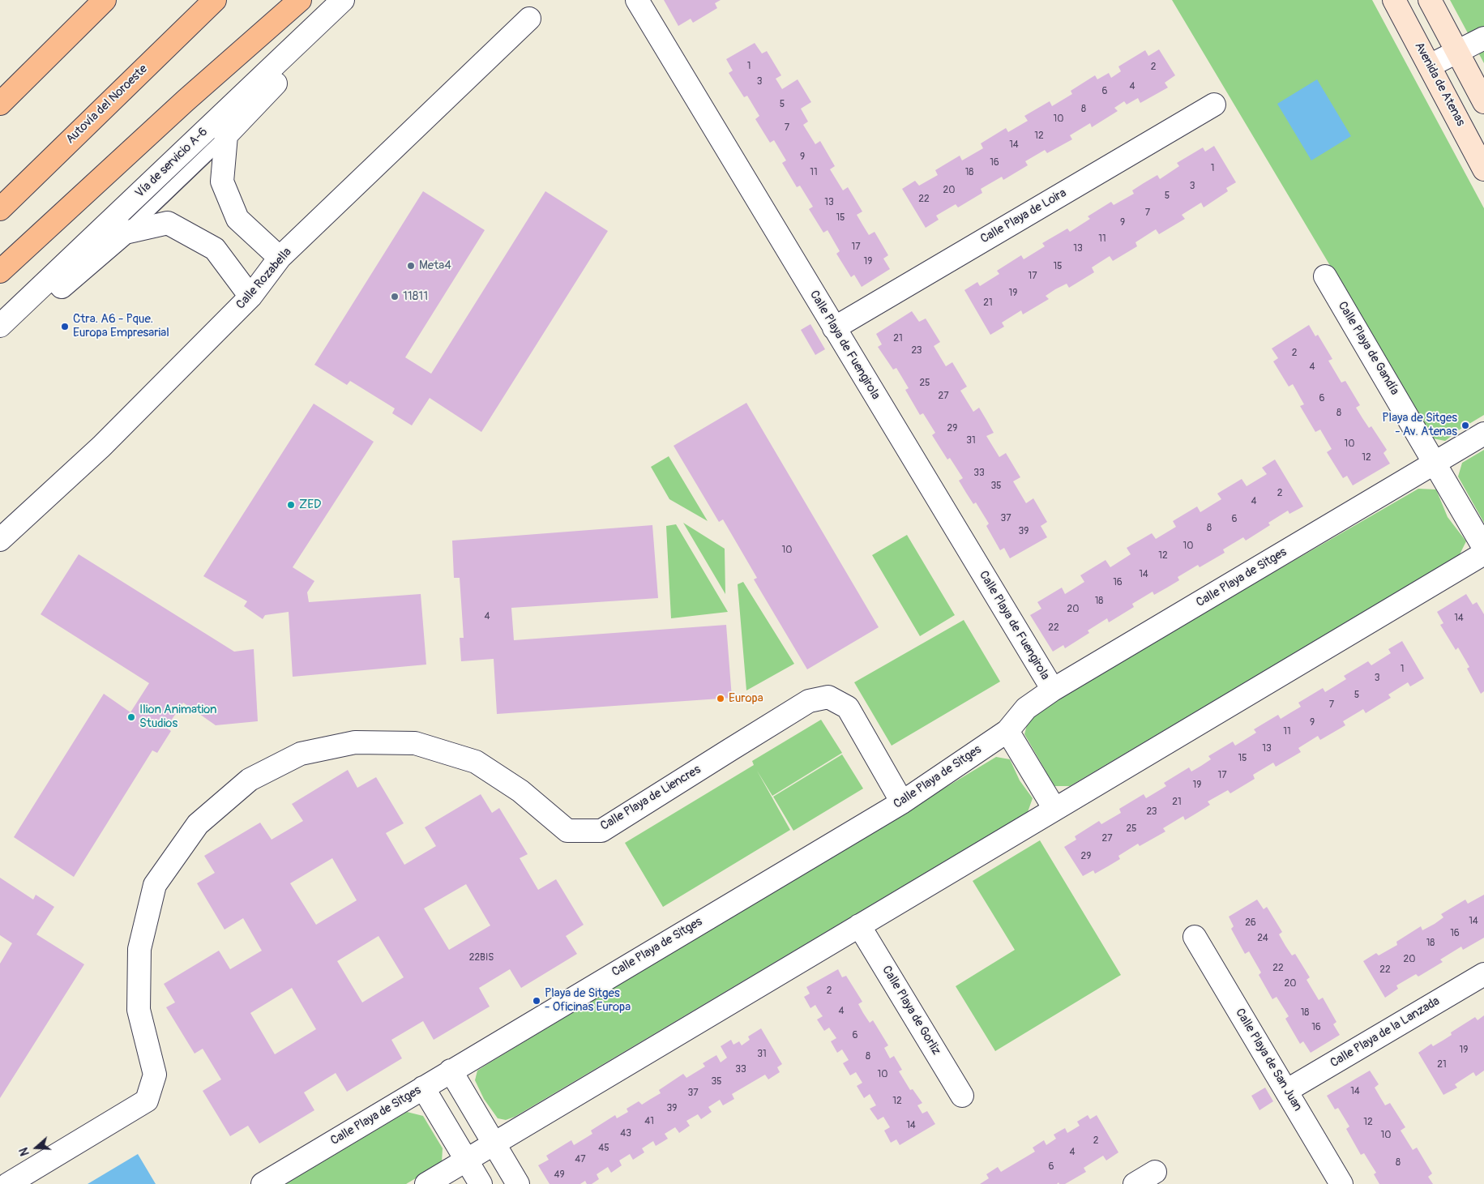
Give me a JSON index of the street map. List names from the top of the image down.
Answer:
{
  "streets": {
    "highway": ["Autovía del Noroeste"],
    "main road": ["Avenida de Atenas"],
    "street": [
      "Vía de servicio A-6",
      "Calle Playa de Loira",
      "Calle Rozabella",
      "Calle Playa de Fuengirola",
      "Calle Playa de Gandía",
      "Calle Playa de Sitges",
      "Calle Playa de Liencres",
      "Calle Playa de Gorliz",
      "Calle Playa de la Lanzada",
      "Calle Playa de San Juan"
    ]
  },
  "crossings": [
    ["Calle Playa de Loira", "Calle Playa de Fuengirola"],
    ["Calle Playa de Fuengirola", "Calle Playa de Sitges"],
    ["Calle Playa de Gandía", "Calle Playa de Sitges"],
    ["Calle Playa de Sitges", "Calle Playa de Liencres"],
    ["Calle Playa de la Lanzada", "Calle Playa de San Juan"]
  ],
  "places": [
    "Meta4",
    "11811",
    "Ctra. A6 - Pque. Europa Empresarial",
    "Playa de Sitges - Av. Atenas",
    "ZED",
    "Europa",
    "Ilion Animation Studios",
    "Playa de Sitges - Oficinas Europa"
  ],
  "house_numbers": [
    "1",
    "2",
    "3",
    "4",
    "6",
    "5",
    "8",
    "10",
    "7",
    "12",
    "14",
    "9",
    "16",
    "1",
    "11",
    "18",
    "3",
    "20",
    "5",
    "22",
    "13",
    "7",
    "15",
    "9",
    "11",
    "17",
    "13",
    "19",
    "15",
    "17",
    "19",
    "21",
    "21",
    "23",
    "2",
    "4",
    "25",
    "27",
    "6",
    "8",
    "29",
    "31",
    "10",
    "12",
    "33",
    "35",
    "2",
    "4",
    "37",
    "6",
    "8",
    "39",
    "10",
    "10",
    "12",
    "14",
    "16",
    "18",
    "20",
    "4",
    "14",
    "22",
    "1",
    "3",
    "5",
    "7",
    "9",
    "11",
    "13",
    "15",
    "17",
    "19",
    "21",
    "23",
    "25",
    "27",
    "29",
    "14",
    "26",
    "16",
    "24",
    "18",
    "22BIS",
    "20",
    "22",
    "22",
    "20",
    "2",
    "4",
    "18",
    "16",
    "6",
    "19",
    "31",
    "8",
    "21",
    "33",
    "10",
    "35",
    "14",
    "37",
    "12",
    "39",
    "41",
    "12",
    "14",
    "43",
    "10",
    "2",
    "45",
    "4",
    "47",
    "8",
    "6",
    "49"
  ],
  "north": "left"
}
